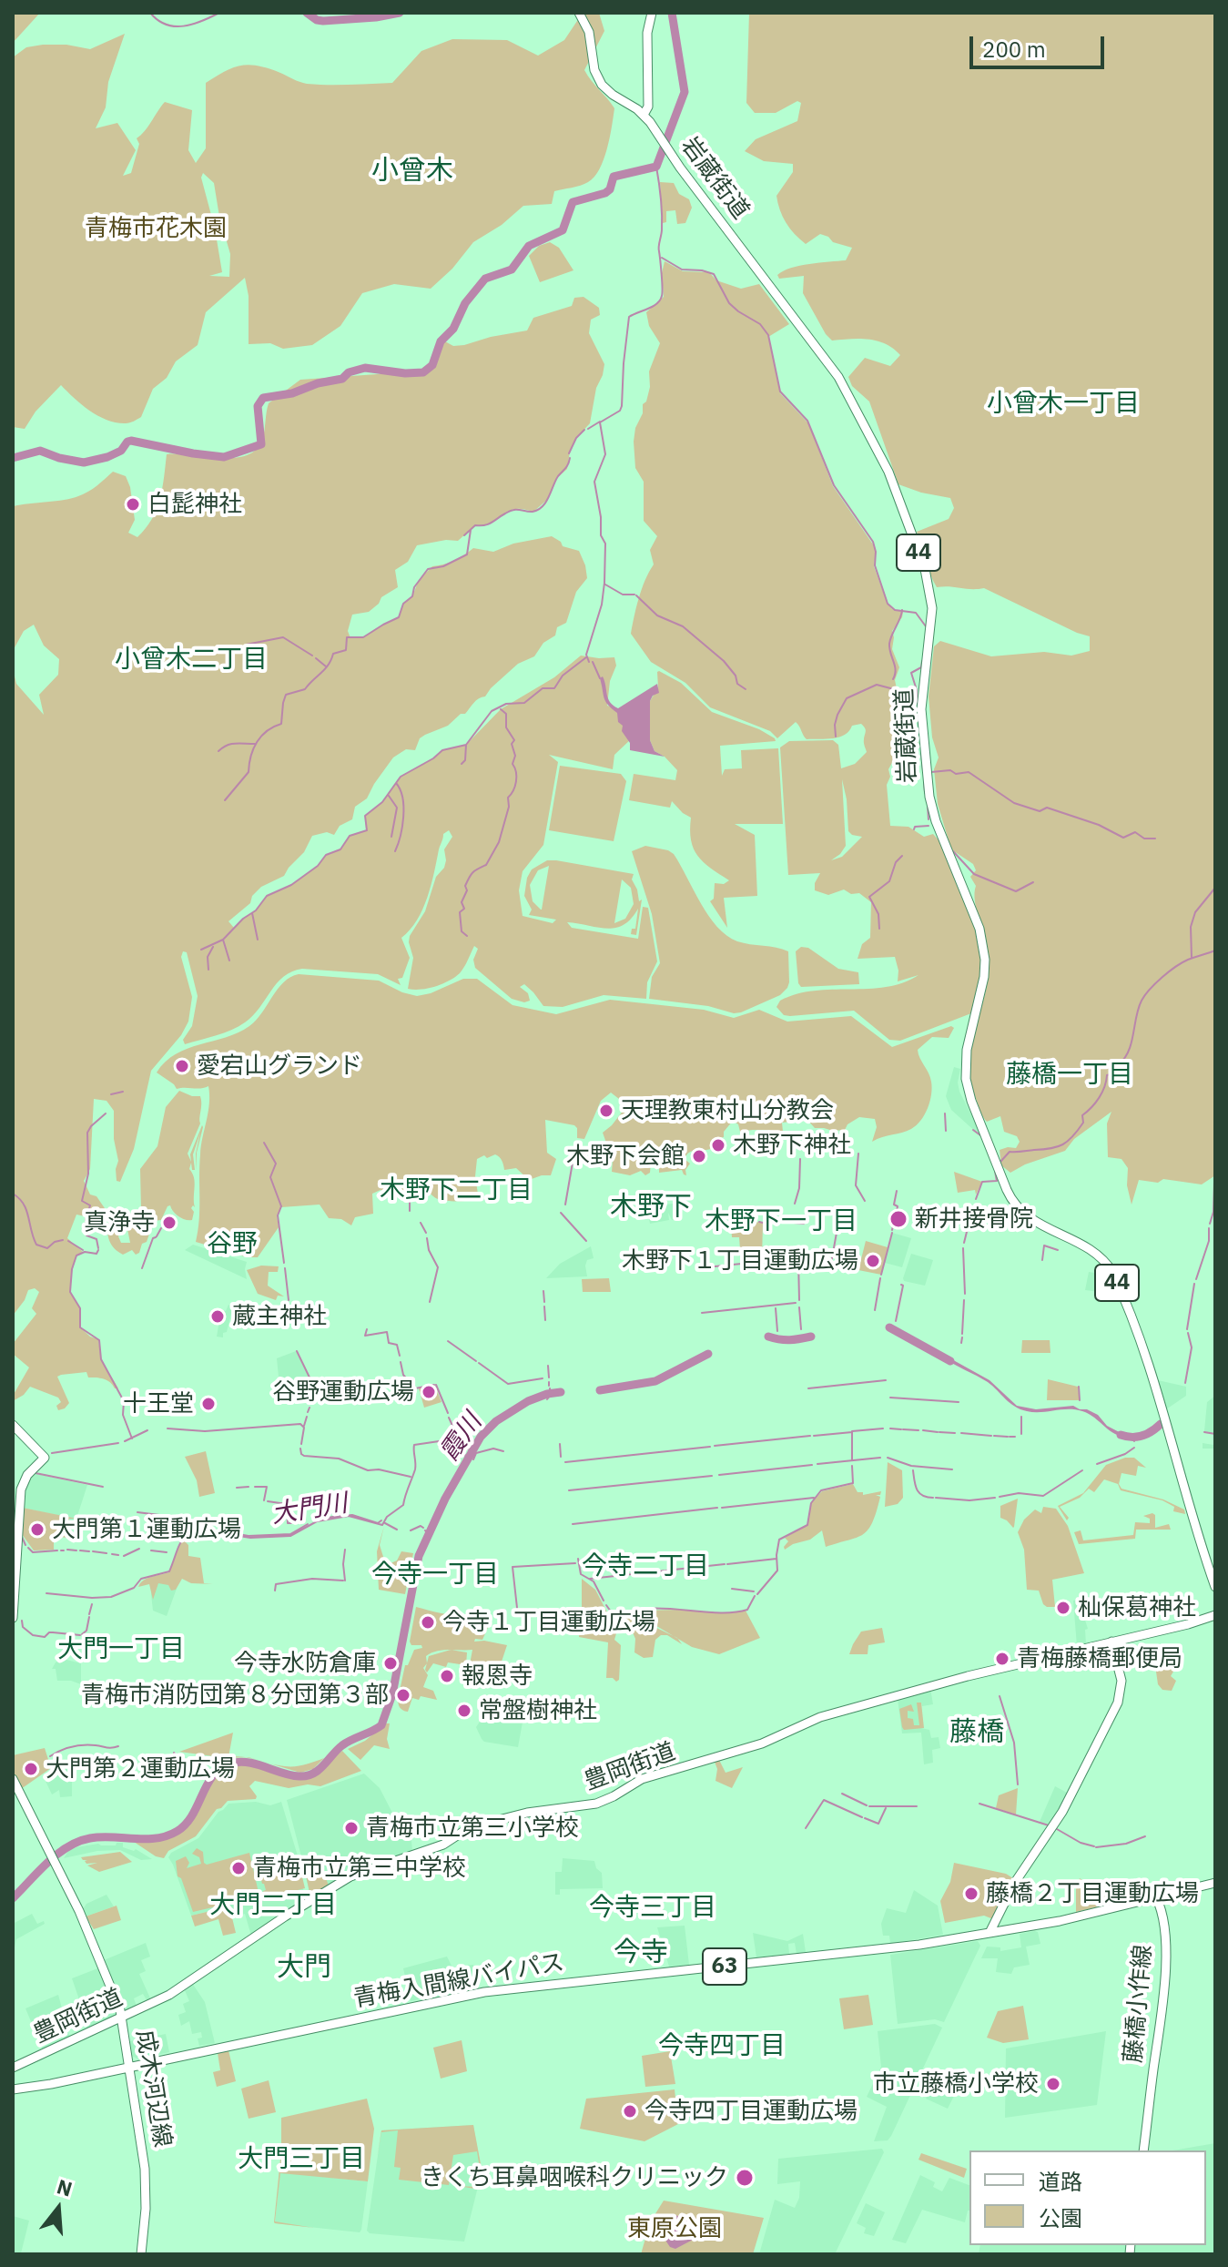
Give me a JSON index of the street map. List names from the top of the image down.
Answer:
{
  "streets": {
    "main road": [
      "岩蔵街道",
      "44",
      "豊岡街道",
      "63",
      "青梅入間線バイパス",
      "藤橋小作線",
      "成木河辺線"
    ]
  },
  "crossings": [
    ["岩蔵街道", "44"],
    ["豊岡街道", "成木河辺線"],
    ["青梅入間線バイパス", "藤橋小作線"],
    ["青梅入間線バイパス", "成木河辺線"]
  ],
  "districts": [
    "小曾木",
    "小曾木一丁目",
    "小曾木二丁目",
    "藤橋一丁目",
    "木野下二丁目",
    "木野下",
    "木野下一丁目",
    "谷野",
    "今寺二丁目",
    "今寺一丁目",
    "大門一丁目",
    "藤橋",
    "大門二丁目",
    "今寺三丁目",
    "今寺",
    "大門",
    "今寺四丁目",
    "大門三丁目"
  ],
  "water": ["霞川", "大門川"],
  "parks": ["青梅市花木園", "東原公園"],
  "places": [
    "白髭神社",
    "愛宕山グランド",
    "天理教東村山分教会",
    "木野下神社",
    "木野下会館",
    "新井接骨院",
    "真浄寺",
    "木野下１丁目運動広場",
    "蔵主神社",
    "谷野運動広場",
    "十王堂",
    "大門第１運動広場",
    "杣保葛神社",
    "今寺１丁目運動広場",
    "青梅藤橋郵便局",
    "今寺水防倉庫",
    "報恩寺",
    "青梅市消防団第８分団第３部",
    "常盤樹神社",
    "大門第２運動広場",
    "青梅市立第三小学校",
    "青梅市立第三中学校",
    "藤橋２丁目運動広場",
    "市立藤橋小学校",
    "今寺四丁目運動広場",
    "きくち耳鼻咽喉科クリニック"
  ],
  "legend": ["道路", "公園"],
  "scale_bar": "200 m",
  "north": "top"
}
